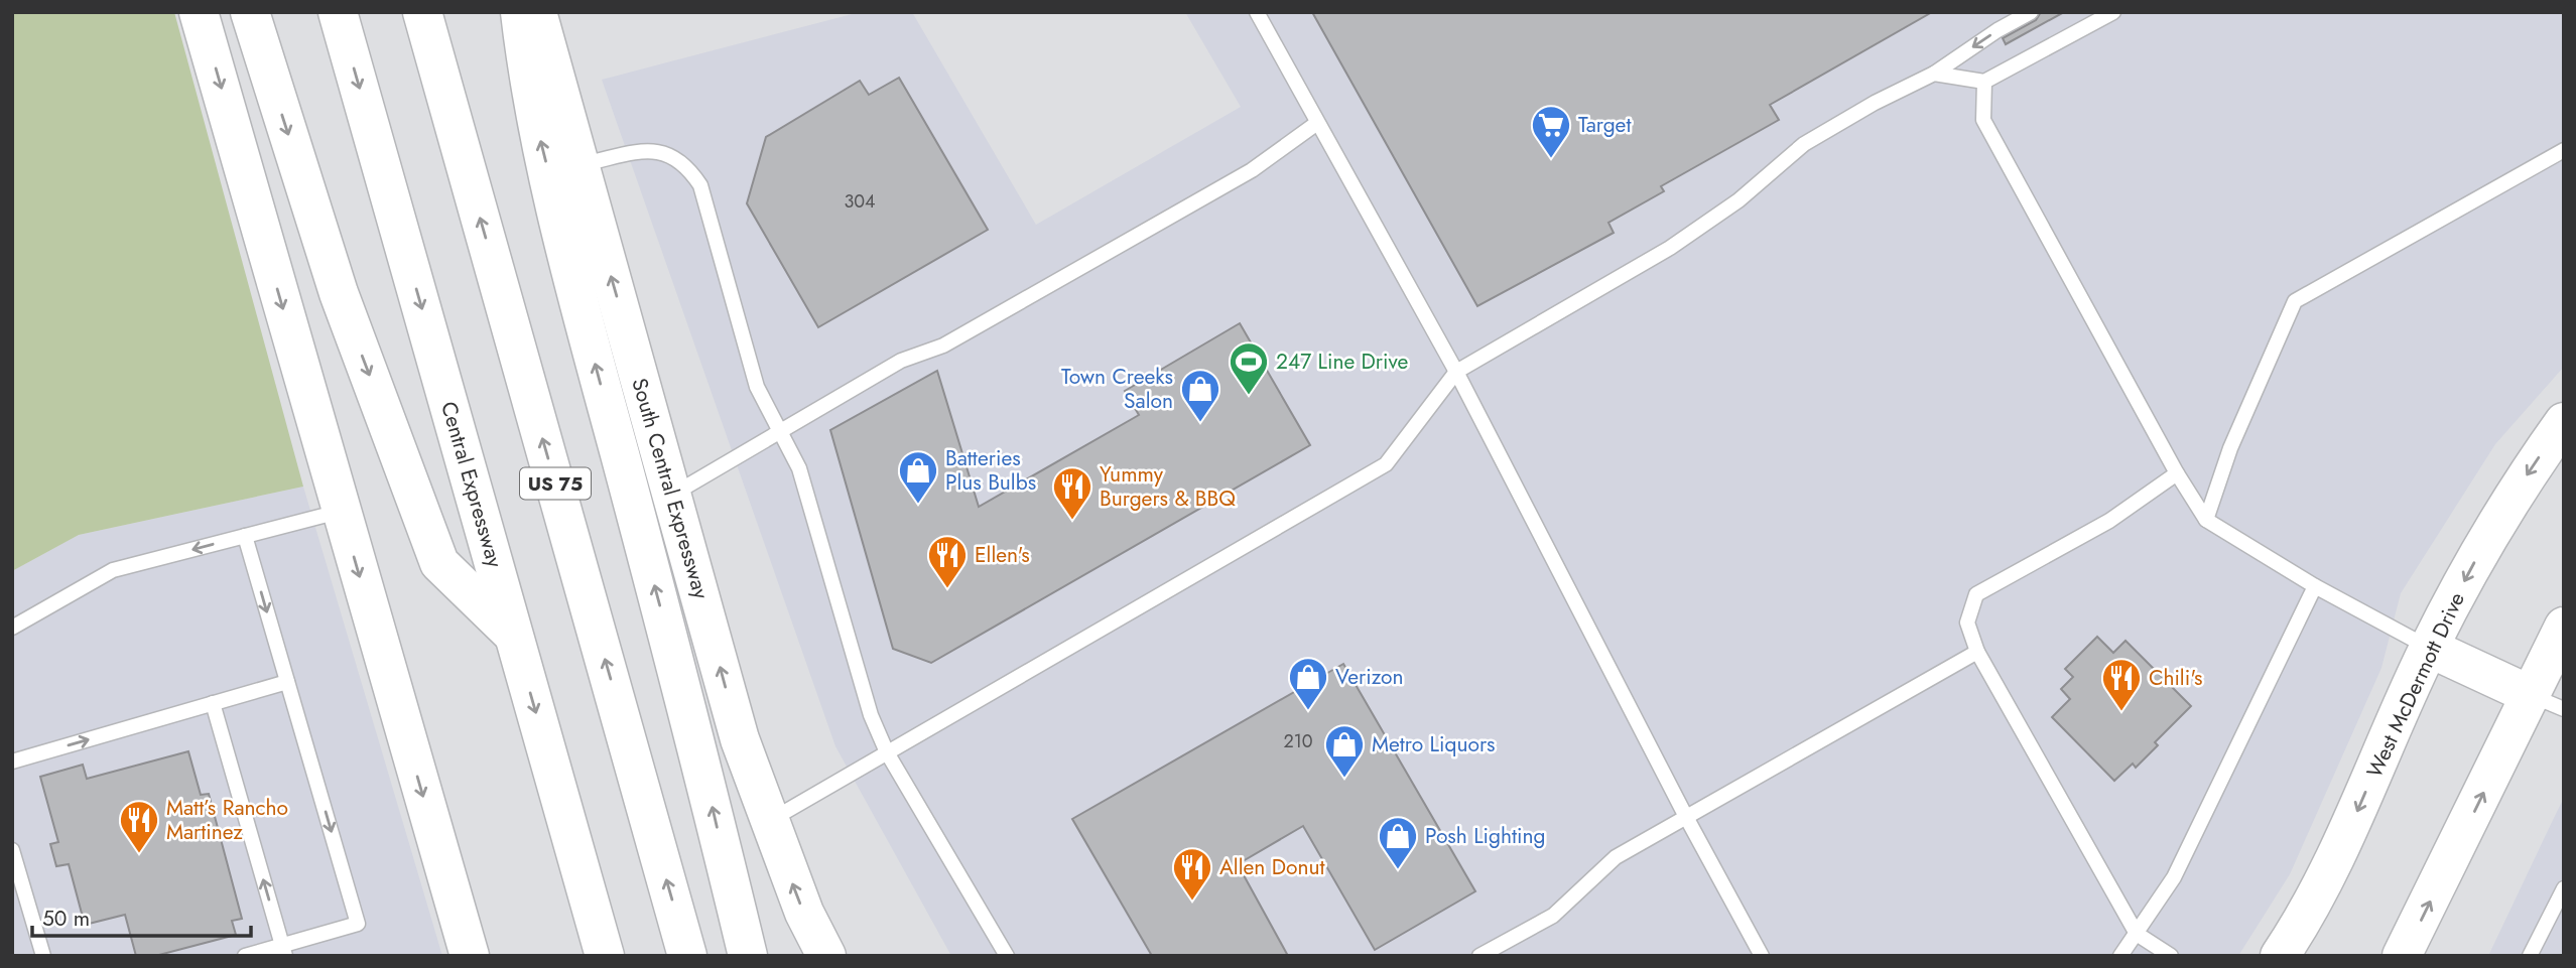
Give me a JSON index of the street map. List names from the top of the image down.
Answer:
{
  "streets": {
    "main road": [
      "US 75",
      "Central Expressway",
      "South Central Expressway",
      "West McDermott Drive"
    ]
  },
  "places": {
    "supermarket": ["Target"],
    "sports": ["247 Line Drive"],
    "shop": [
      "Town Creeks Salon",
      "Batteries Plus Bulbs",
      "Verizon",
      "Metro Liquors",
      "Posh Lighting"
    ],
    "restaurant": [
      "Yummy Burgers & BBQ",
      "Ellen's",
      "Chili's",
      "Matt’s Rancho Martinez",
      "Allen Donut"
    ]
  },
  "house_numbers": ["304", "210"],
  "scale_bar": "50 m"
}
